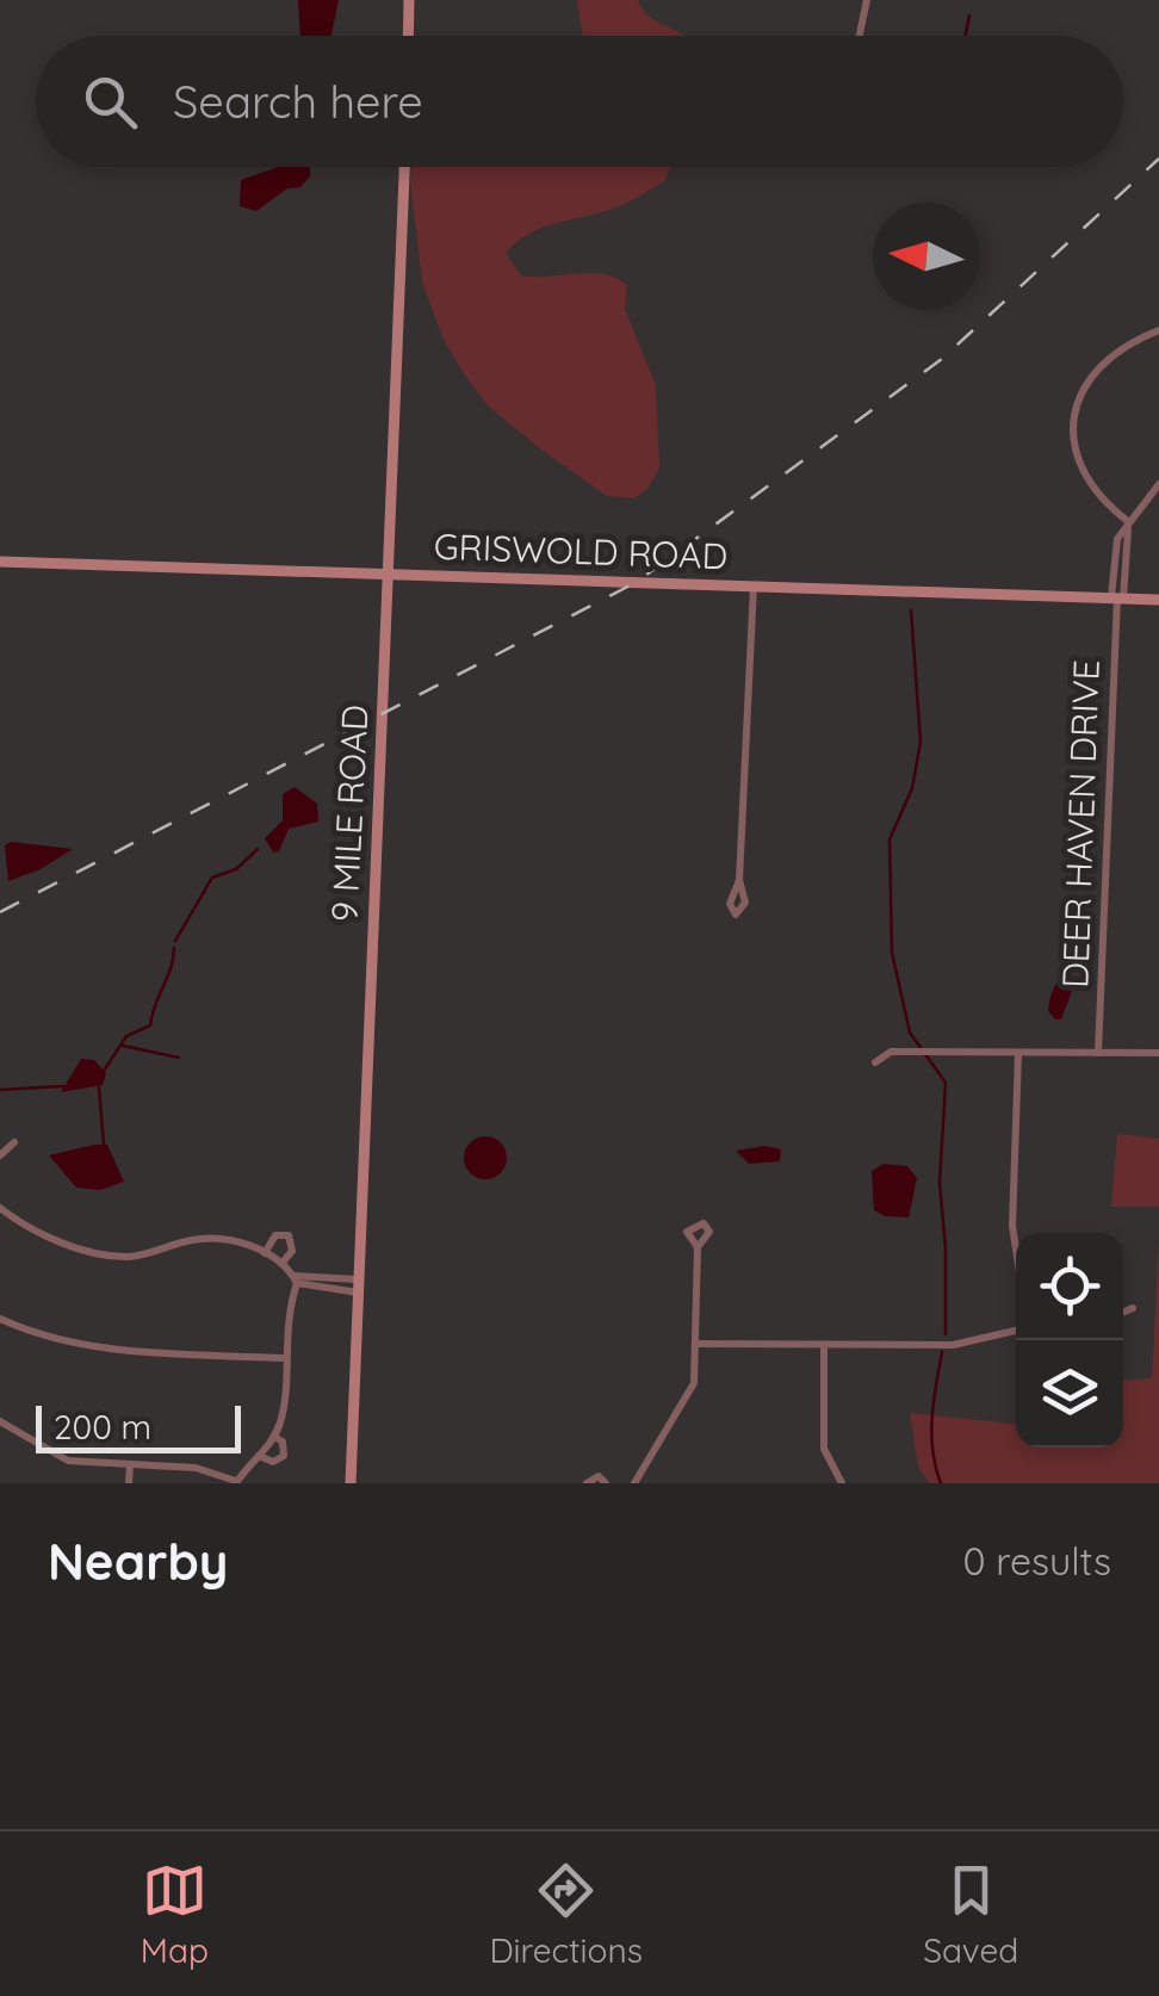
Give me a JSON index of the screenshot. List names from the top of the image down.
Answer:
{
  "streets": {
    "street": ["GRISWOLD ROAD", "9 MILE ROAD", "DEER HAVEN DRIVE"]
  },
  "crossings": [
    ["GRISWOLD ROAD", "9 MILE ROAD"],
    ["GRISWOLD ROAD", "DEER HAVEN DRIVE"]
  ],
  "scale_bar": "200 m",
  "north": "left",
  "page": {
    "search": "Search here",
    "scale": "200 m",
    "heading": ["Nearby", "0 results"],
    "nav": ["Map", "Directions", "Saved"]
  }
}
